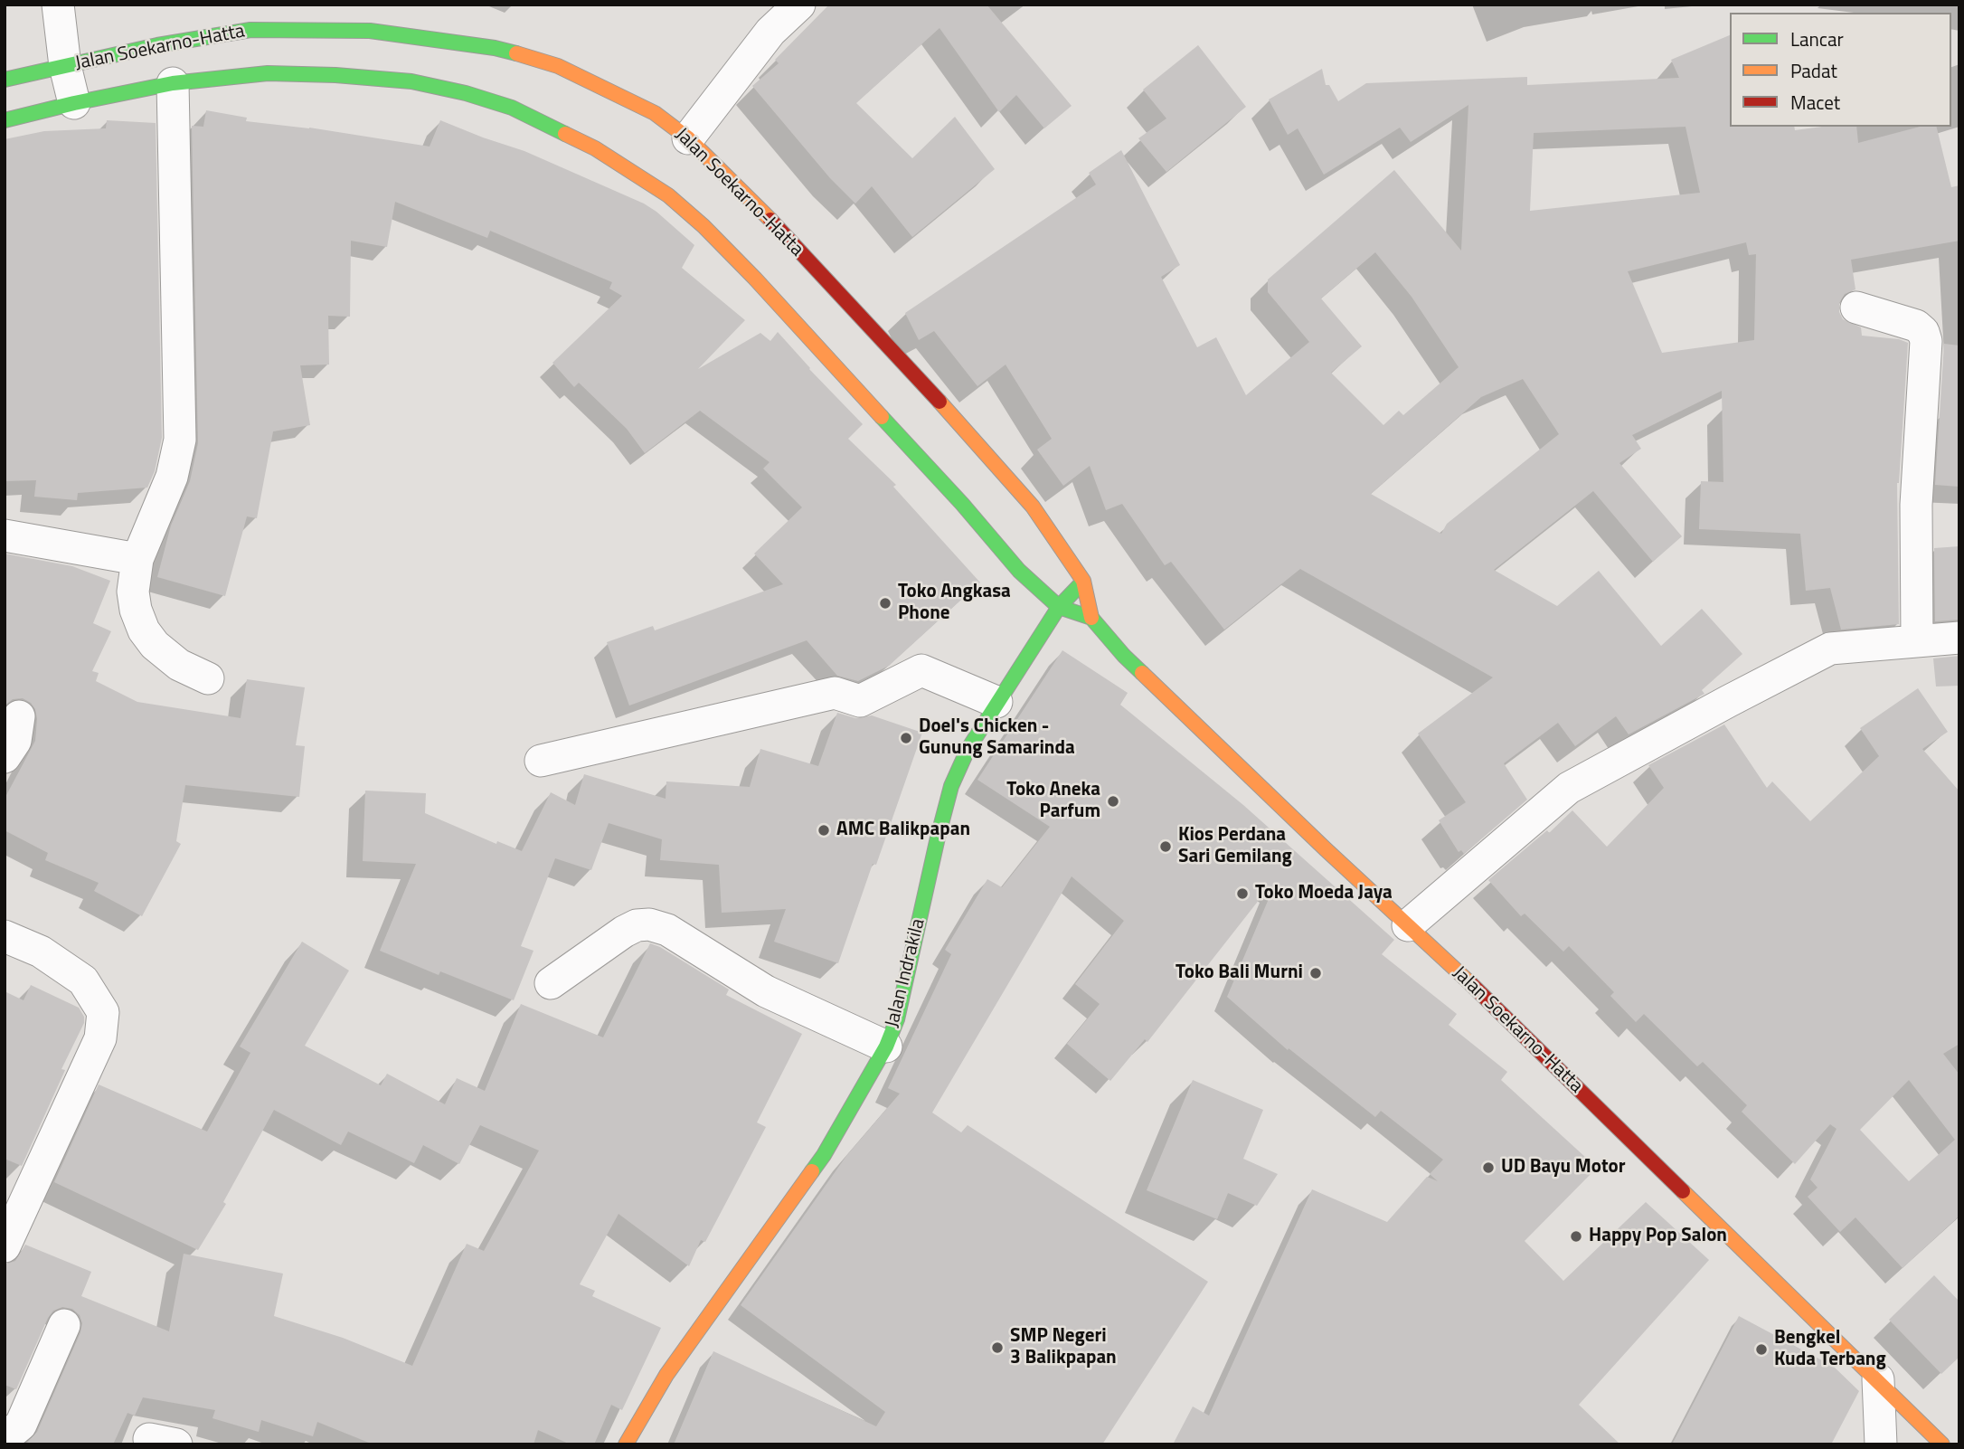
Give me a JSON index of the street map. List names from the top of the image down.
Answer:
{
  "streets": {
    "main road": ["Jalan Soekarno-Hatta", "Jalan Indrakila"]
  },
  "crossings": [
    ["Jalan Soekarno-Hatta", "Jalan Indrakila"]
  ],
  "places": [
    "Toko Angkasa Phone",
    "Doel's Chicken - Gunung Samarinda",
    "Toko Aneka Parfum",
    "AMC Balikpapan",
    "Kios Perdana Sari Gemilang",
    "Toko Moeda Jaya",
    "Toko Bali Murni",
    "UD Bayu Motor",
    "Happy Pop Salon",
    "SMP Negeri 3 Balikpapan",
    "Bengkel Kuda Terbang"
  ],
  "legend": ["Lancar", "Padat", "Macet"]
}
